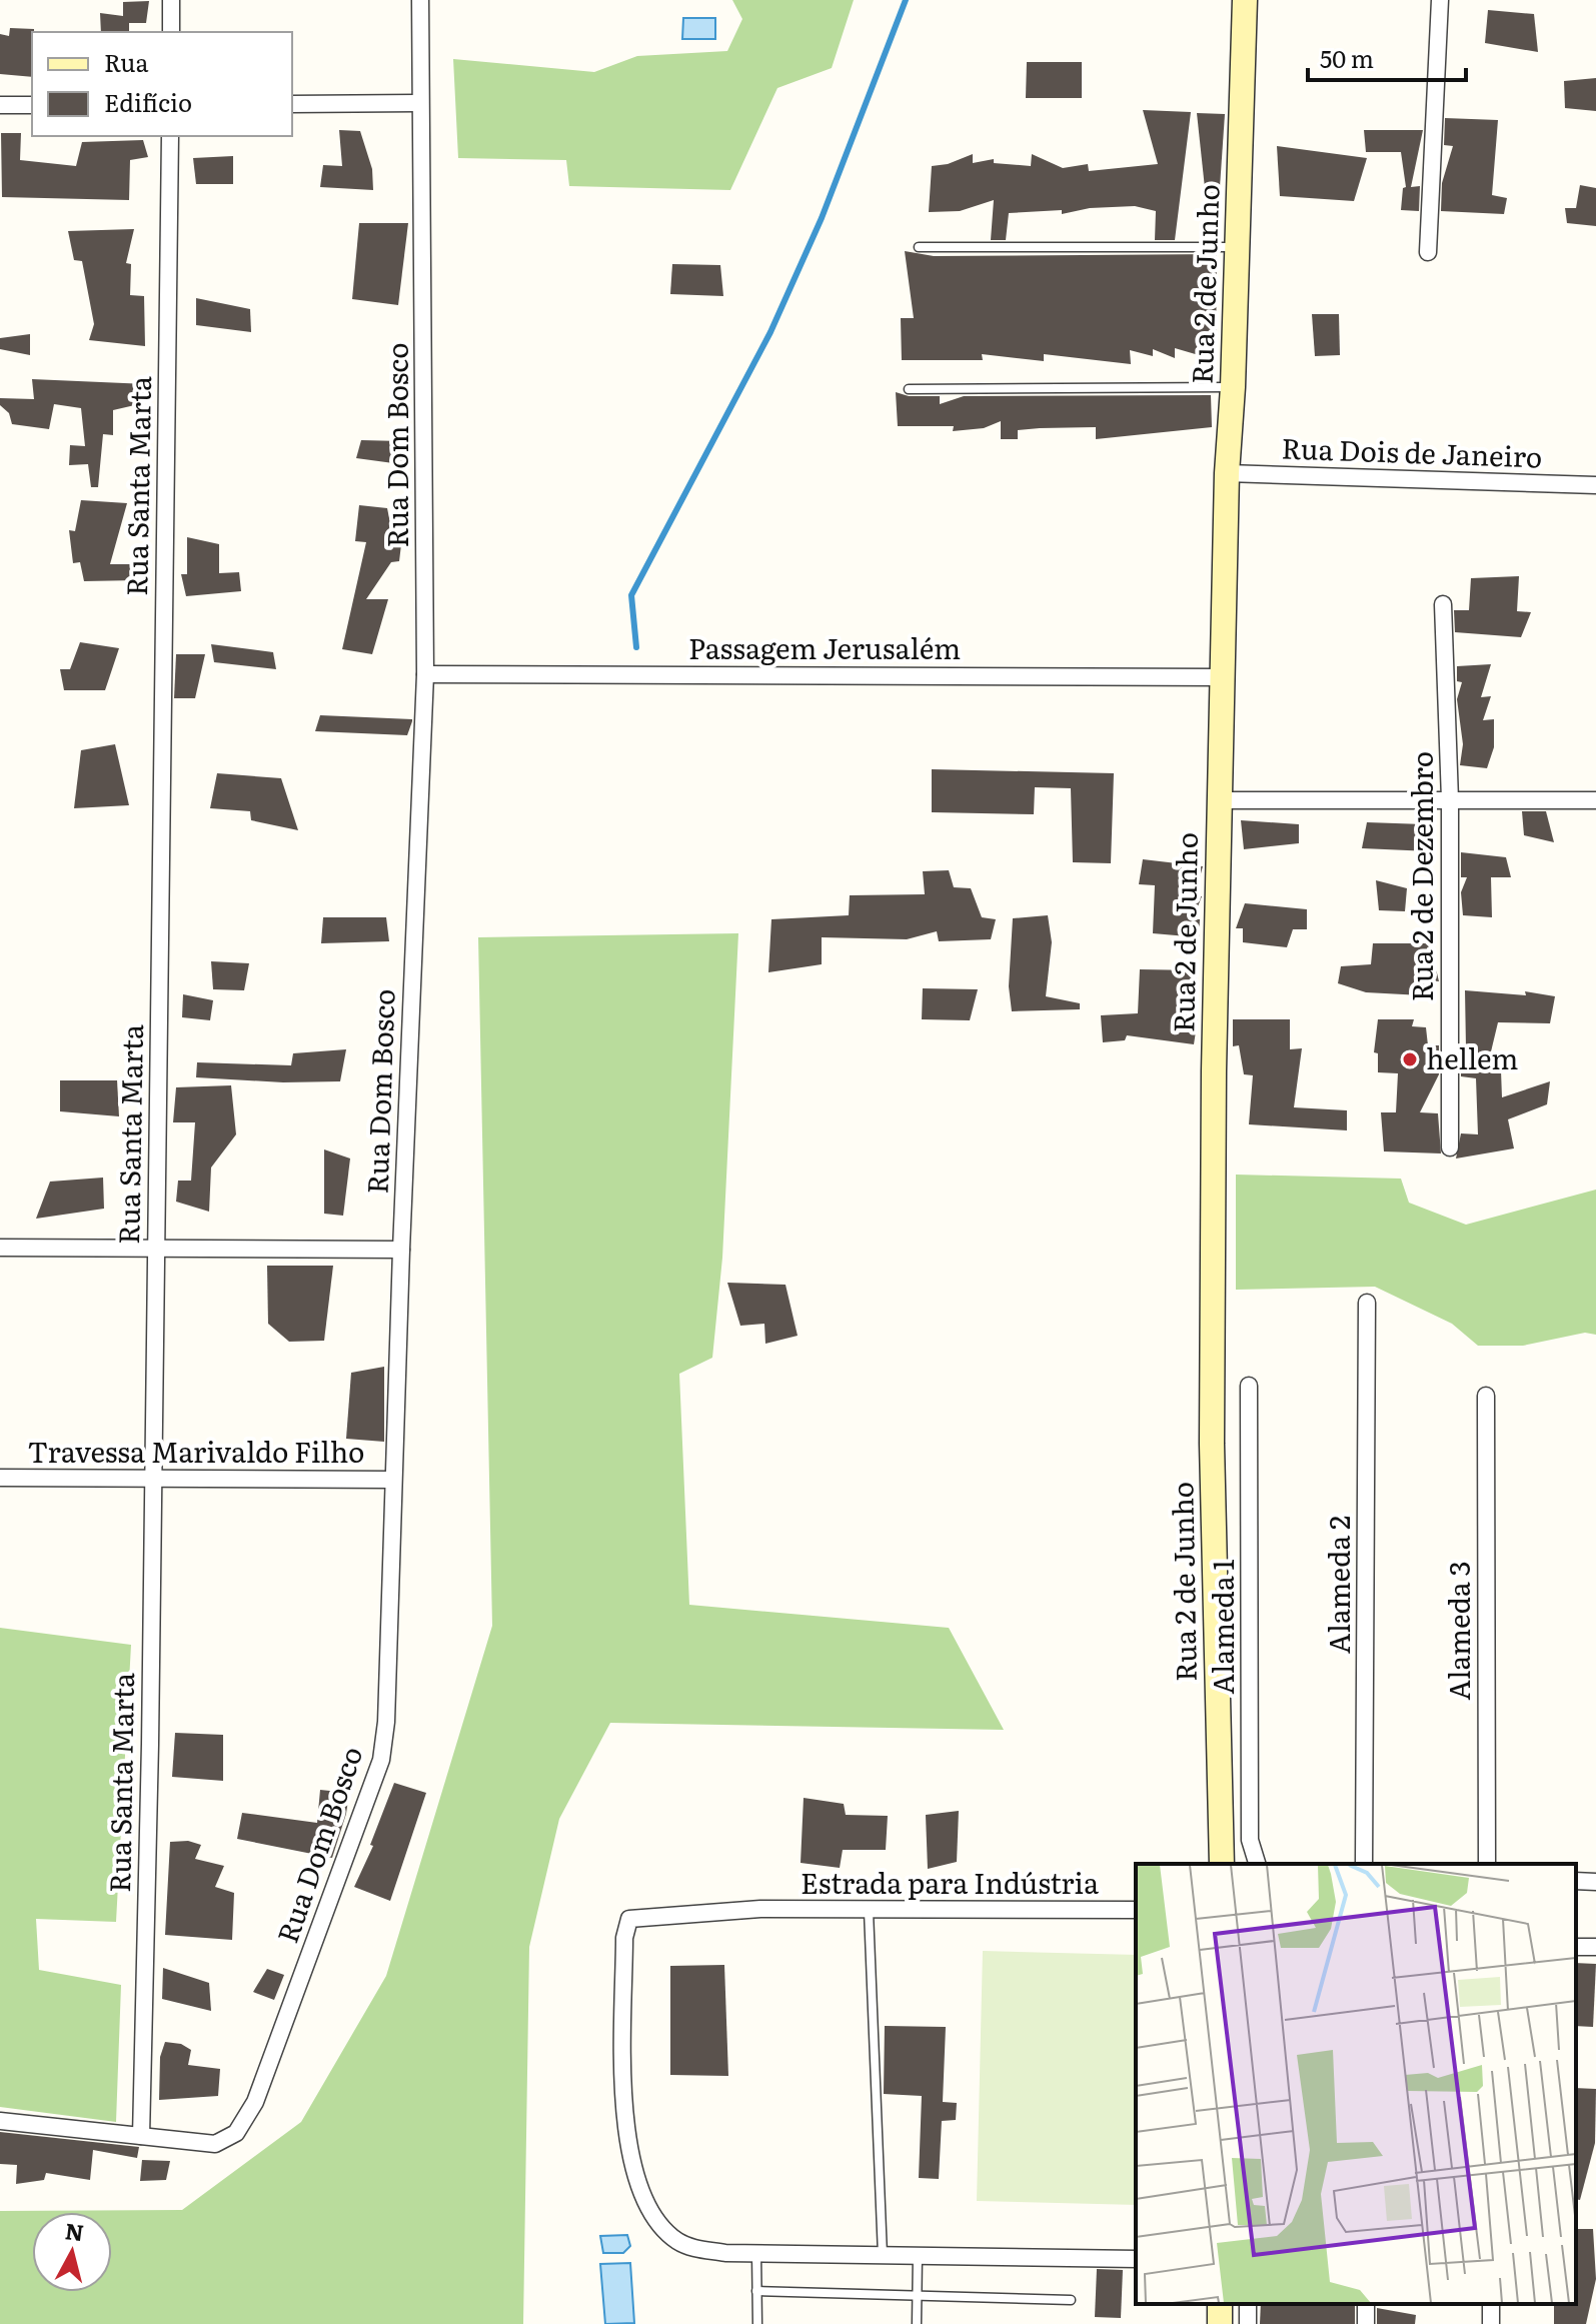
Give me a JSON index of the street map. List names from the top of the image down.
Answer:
{
  "streets": {
    "street": [
      "Rua 2 de Junho",
      "Rua Dom Bosco",
      "Rua Dois de Janeiro",
      "Rua Santa Marta",
      "Passagem Jerusalém",
      "Rua 2 de Dezembro",
      "Travessa Marivaldo Filho",
      "Alameda 2",
      "Alameda 1",
      "Alameda 3",
      "Estrada para Indústria"
    ]
  },
  "crossings": [
    ["Rua 2 de Junho", "Rua Dois de Janeiro"],
    ["Rua 2 de Junho", "Passagem Jerusalém"],
    ["Rua Dom Bosco", "Rua Santa Marta"],
    ["Rua Dom Bosco", "Passagem Jerusalém"],
    ["Rua Dom Bosco", "Travessa Marivaldo Filho"],
    ["Rua Santa Marta", "Travessa Marivaldo Filho"]
  ],
  "places": ["hellem"],
  "legend": ["Rua", "Edifício"],
  "scale_bar": "50 m",
  "north": "top"
}
